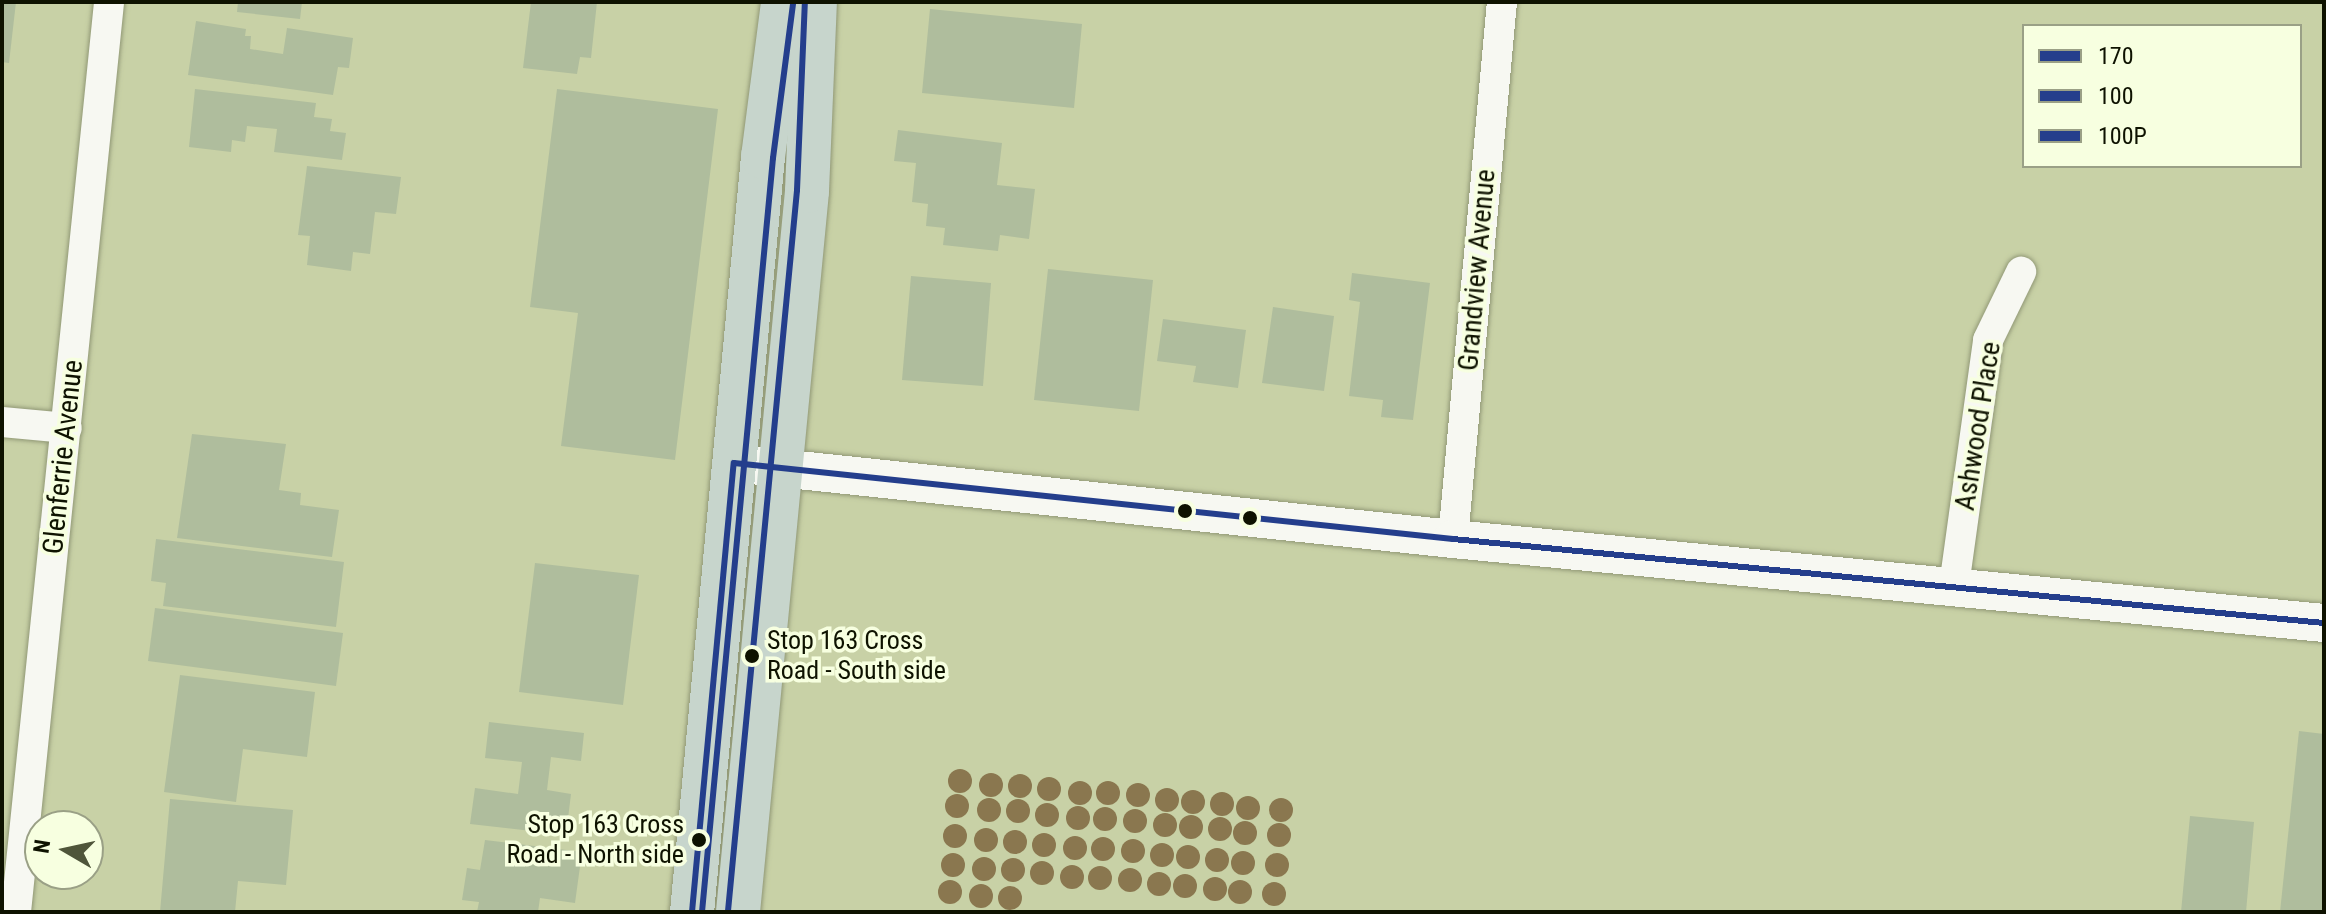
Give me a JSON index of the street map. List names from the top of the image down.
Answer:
{
  "streets": {
    "street": ["Grandview Avenue", "Ashwood Place", "Glenferrie Avenue"]
  },
  "places": ["Stop 163 Cross Road - South side", "Stop 163 Cross Road - North side"],
  "lines": ["transit line 100P", "transit line 100", "transit line 170"],
  "legend": ["170", "100", "100P"],
  "north": "left"
}
